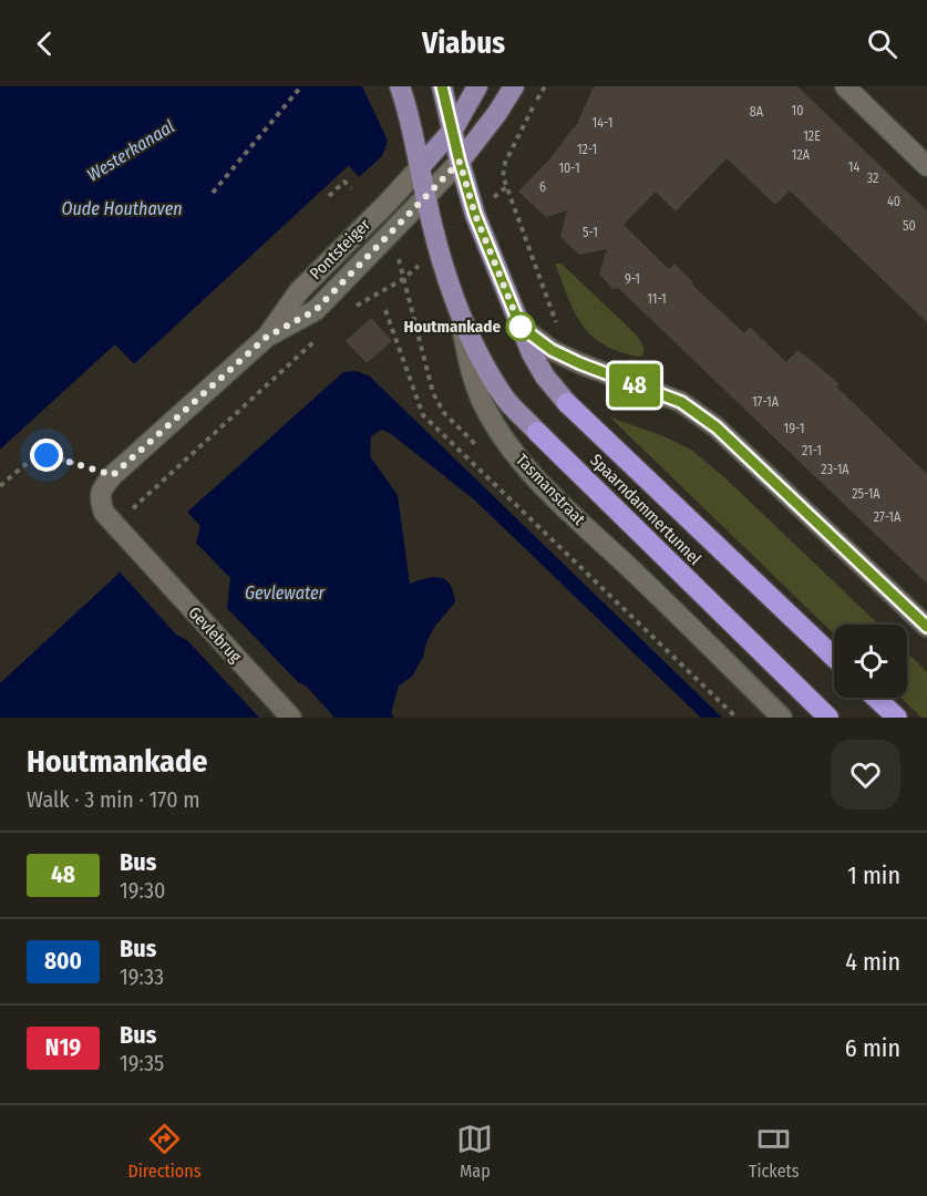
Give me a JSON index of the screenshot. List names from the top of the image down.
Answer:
{
  "streets": {
    "highway": ["Spaarndammertunnel"],
    "main road": ["Tasmanstraat"],
    "street": ["Pontsteiger", "Gevlebrug"]
  },
  "crossings": [
    ["Pontsteiger", "Tasmanstraat"],
    ["Pontsteiger", "Gevlebrug"],
    ["Tasmanstraat", "Spaarndammertunnel"]
  ],
  "water": ["Westerkanaal", "Oude Houthaven", "Gevlewater"],
  "places": ["Houtmankade"],
  "lines": ["bus line 48"],
  "house_numbers": [
    "10",
    "8A",
    "14-1",
    "12E",
    "12-1",
    "12A",
    "14",
    "10-1",
    "32",
    "6",
    "40",
    "50",
    "5-1",
    "9-1",
    "11-1",
    "17-1A",
    "19-1",
    "21-1",
    "23-1A",
    "25-1A",
    "27-1A"
  ],
  "page": {
    "header": "Viabus",
    "on_map": "48",
    "heading": ["Houtmankade", "Walk · 3 min · 170 m"],
    "list": [
      {
        "mark": "48",
        "name": "Bus",
        "note": "19:30",
        "value": "1 min"
      },
      {
        "mark": "800",
        "name": "Bus",
        "note": "19:33",
        "value": "4 min"
      },
      {
        "mark": "N19",
        "name": "Bus",
        "note": "19:35",
        "value": "6 min"
      }
    ],
    "tabs": ["Directions", "Map", "Tickets"]
  }
}
